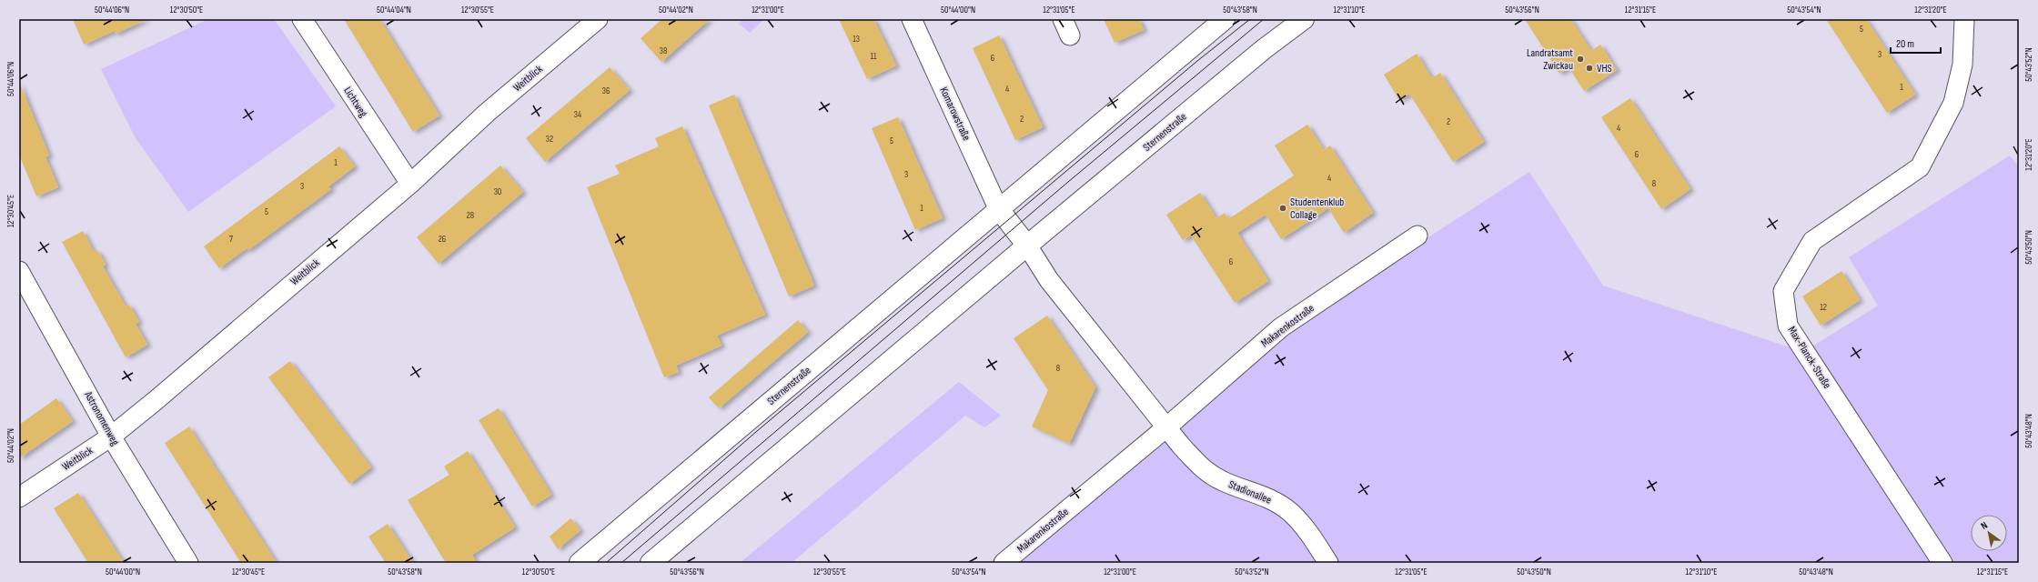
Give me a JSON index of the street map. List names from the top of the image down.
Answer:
{
  "streets": {
    "street": [
      "Weitblick",
      "Lichtweg",
      "Komarowstraße",
      "Sternenstraße",
      "Makarenkostraße",
      "Max-Planck-Straße",
      "Astronomenweg",
      "Stadionallee"
    ]
  },
  "crossings": [
    ["Weitblick", "Lichtweg"],
    ["Weitblick", "Astronomenweg"],
    ["Komarowstraße", "Sternenstraße"],
    ["Makarenkostraße", "Stadionallee"]
  ],
  "places": ["Landratsamt Zwickau", "VHS", "Studentenklub Collage"],
  "house_numbers": [
    "5",
    "13",
    "38",
    "3",
    "11",
    "6",
    "1",
    "4",
    "36",
    "34",
    "2",
    "2",
    "4",
    "32",
    "5",
    "6",
    "1",
    "3",
    "4",
    "8",
    "3",
    "30",
    "1",
    "5",
    "28",
    "7",
    "26",
    "6",
    "12",
    "8"
  ],
  "scale_bar": "20 m",
  "north": "top left",
  "coordinates": [
    "50°44'06\"N",
    "12°30'50\"E",
    "50°44'04\"N",
    "12°30'55\"E",
    "50°44'02\"N",
    "12°31'00\"E",
    "50°44'00\"N",
    "12°31'05\"E",
    "50°43'58\"N",
    "12°31'10\"E",
    "50°43'56\"N",
    "12°31'15\"E",
    "50°43'54\"N",
    "12°31'20\"E",
    "50°43'52\"N",
    "12°30'45\"E",
    "50°43'50\"N",
    "50°43'48\"N"
  ]
}
